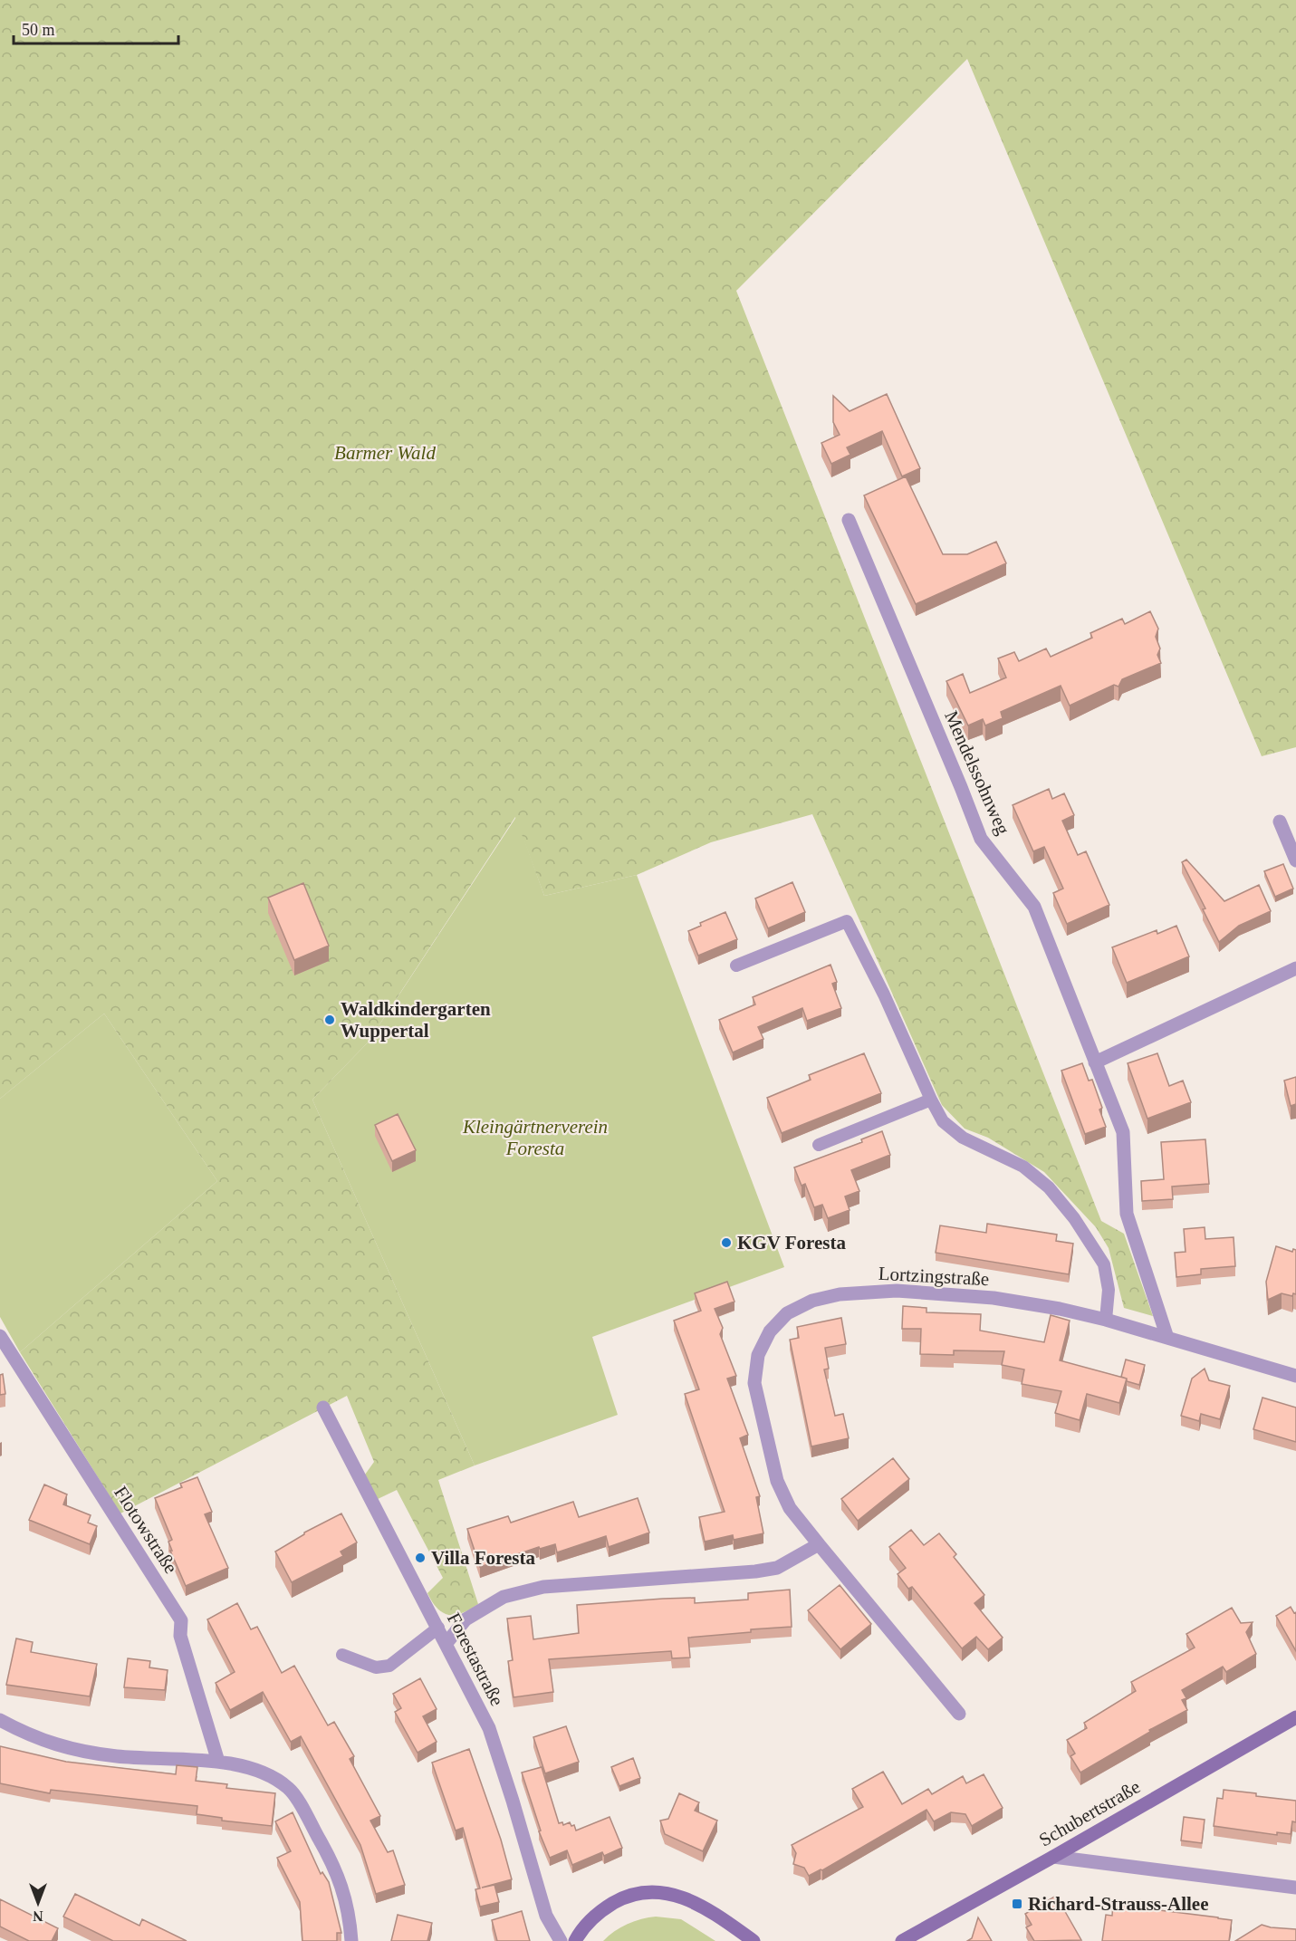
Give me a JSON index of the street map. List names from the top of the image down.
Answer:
{
  "streets": {
    "street": [
      "Mendelssohnweg",
      "Lortzingstraße",
      "Flotowstraße",
      "Forestastraße",
      "Schubertstraße"
    ]
  },
  "crossings": [
    ["Mendelssohnweg", "Lortzingstraße"]
  ],
  "parks": ["Barmer Wald", "Kleingärtnerverein Foresta"],
  "places": {
    "other": ["Waldkindergarten Wuppertal", "KGV Foresta", "Villa Foresta"],
    "transit": ["Richard-Strauss-Allee"]
  },
  "scale_bar": "50 m",
  "north": "bottom"
}
